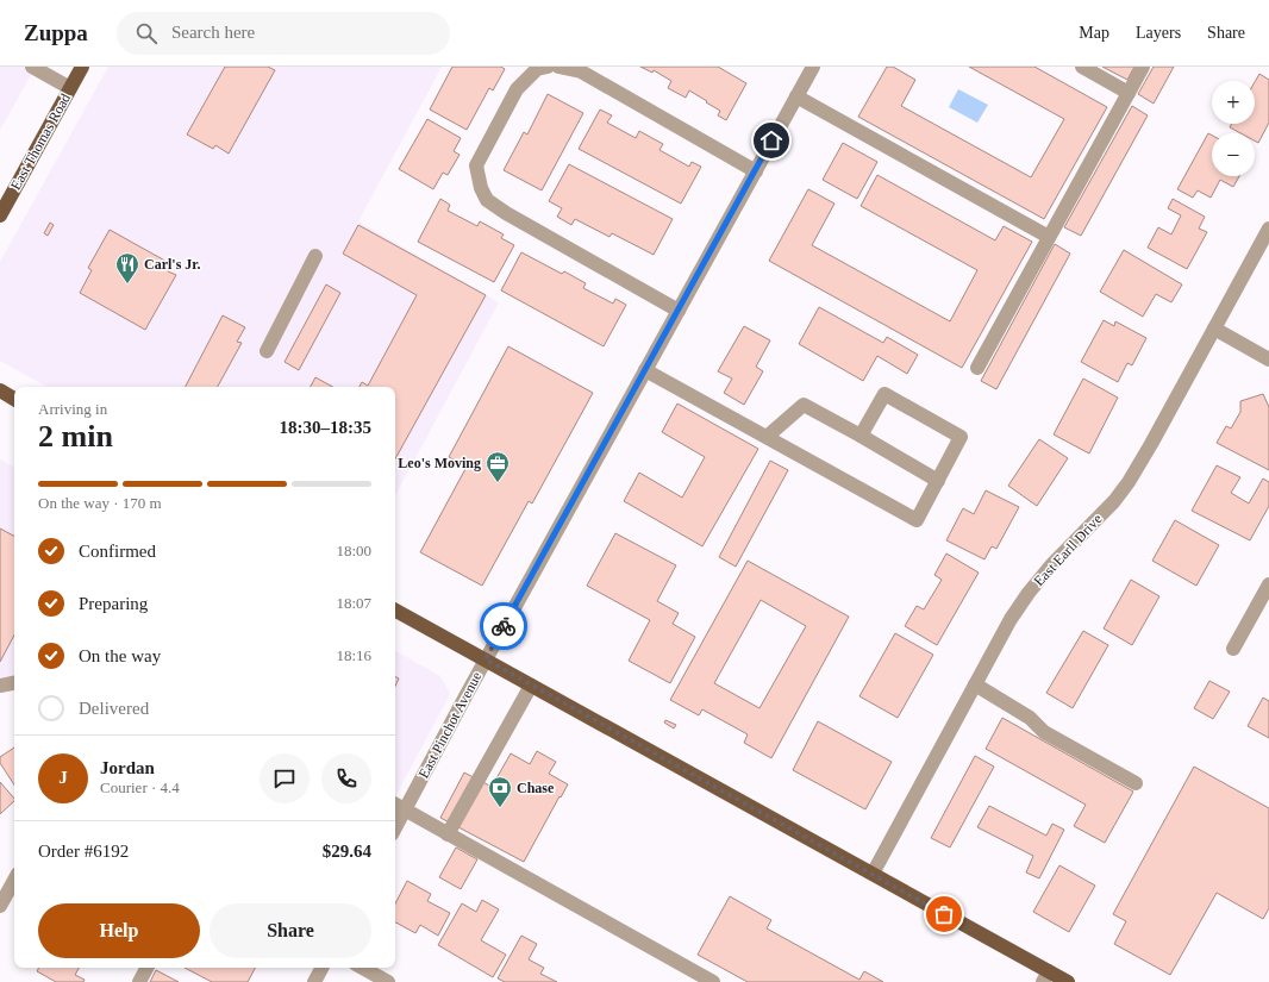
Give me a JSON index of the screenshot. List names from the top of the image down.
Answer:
{
  "streets": {
    "main road": ["East Thomas Road"],
    "street": ["East Earll Drive", "East Pinchot Avenue"]
  },
  "places": {
    "restaurant": ["Carl's Jr."],
    "office": ["Leo's Moving"],
    "bank": ["Chase"]
  },
  "page": {
    "header": "Zuppa",
    "search": "Search here",
    "nav": ["Map", "Layers", "Share"],
    "map_buttons": ["+", "−"],
    "heading": ["2 min", "Arriving in", "18:30–18:35"],
    "panel": [
      "Jordan",
      "Courier · 4.4",
      "Order #6192",
      "$29.64"
    ],
    "bar": "On the way · 170 m",
    "list": [
      ["Confirmed", "18:00"],
      ["Preparing", "18:07"],
      ["On the way", "18:16"],
      "Delivered"
    ],
    "round": "J",
    "buttons": ["Help", "Share"]
  }
}
